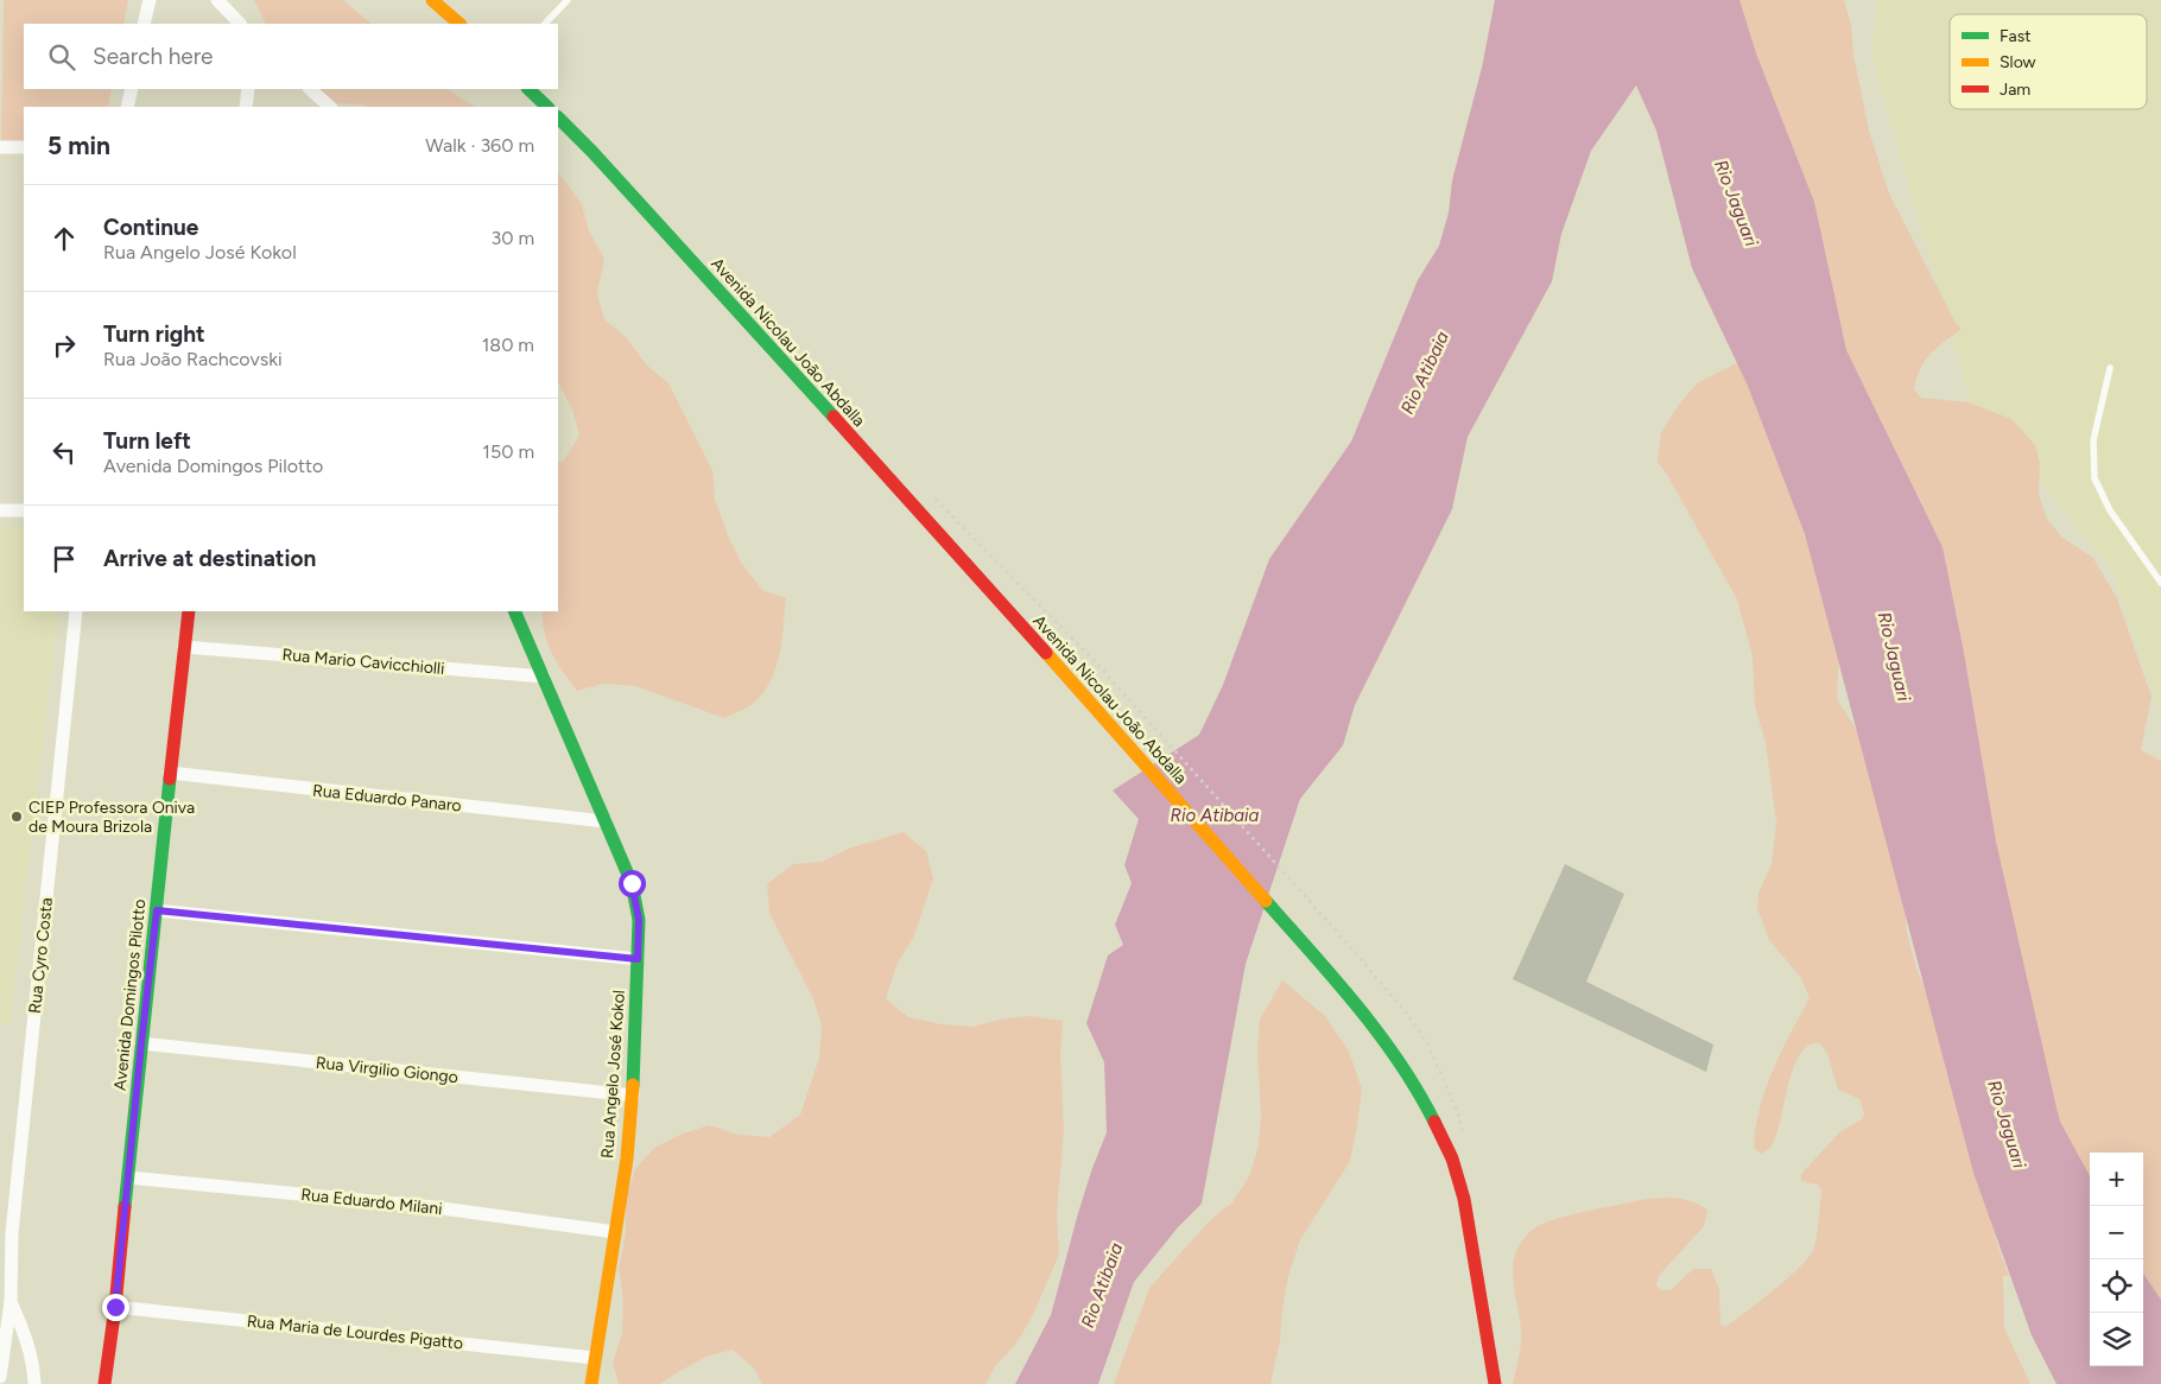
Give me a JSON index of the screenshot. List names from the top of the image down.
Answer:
{
  "streets": {
    "main road": ["Avenida Nicolau João Abdalla", "Avenida Domingos Pilotto", "Rua Angelo José Kokol"],
    "street": [
      "Rua Mario Cavicchiolli",
      "Rua Eduardo Panaro",
      "Rua Cyro Costa",
      "Rua Virgilio Giongo",
      "Rua Eduardo Milani",
      "Rua Maria de Lourdes Pigatto"
    ]
  },
  "crossings": [
    ["Rua Mario Cavicchiolli", "Avenida Domingos Pilotto"],
    ["Rua Mario Cavicchiolli", "Rua Angelo José Kokol"],
    ["Rua Eduardo Panaro", "Avenida Domingos Pilotto"],
    ["Rua Eduardo Panaro", "Rua Angelo José Kokol"],
    ["Avenida Domingos Pilotto", "Rua Virgilio Giongo"],
    ["Avenida Domingos Pilotto", "Rua Eduardo Milani"],
    ["Avenida Domingos Pilotto", "Rua Maria de Lourdes Pigatto"],
    ["Rua Virgilio Giongo", "Rua Angelo José Kokol"],
    ["Rua Angelo José Kokol", "Rua Eduardo Milani"],
    ["Rua Angelo José Kokol", "Rua Maria de Lourdes Pigatto"]
  ],
  "water": ["Rio Jaguari", "Rio Atibaia"],
  "places": ["CIEP Professora Oniva de Moura Brizola"],
  "legend": ["Fast", "Slow", "Jam"],
  "page": {
    "search": "Search here",
    "heading": ["5 min", "Walk · 360 m"],
    "list": [
      ["Continue", "Rua Angelo José Kokol", "30 m"],
      ["Turn right", "Rua João Rachcovski", "180 m"],
      ["Turn left", "Avenida Domingos Pilotto", "150 m"],
      "Arrive at destination"
    ],
    "map_buttons": ["+", "−"]
  }
}
